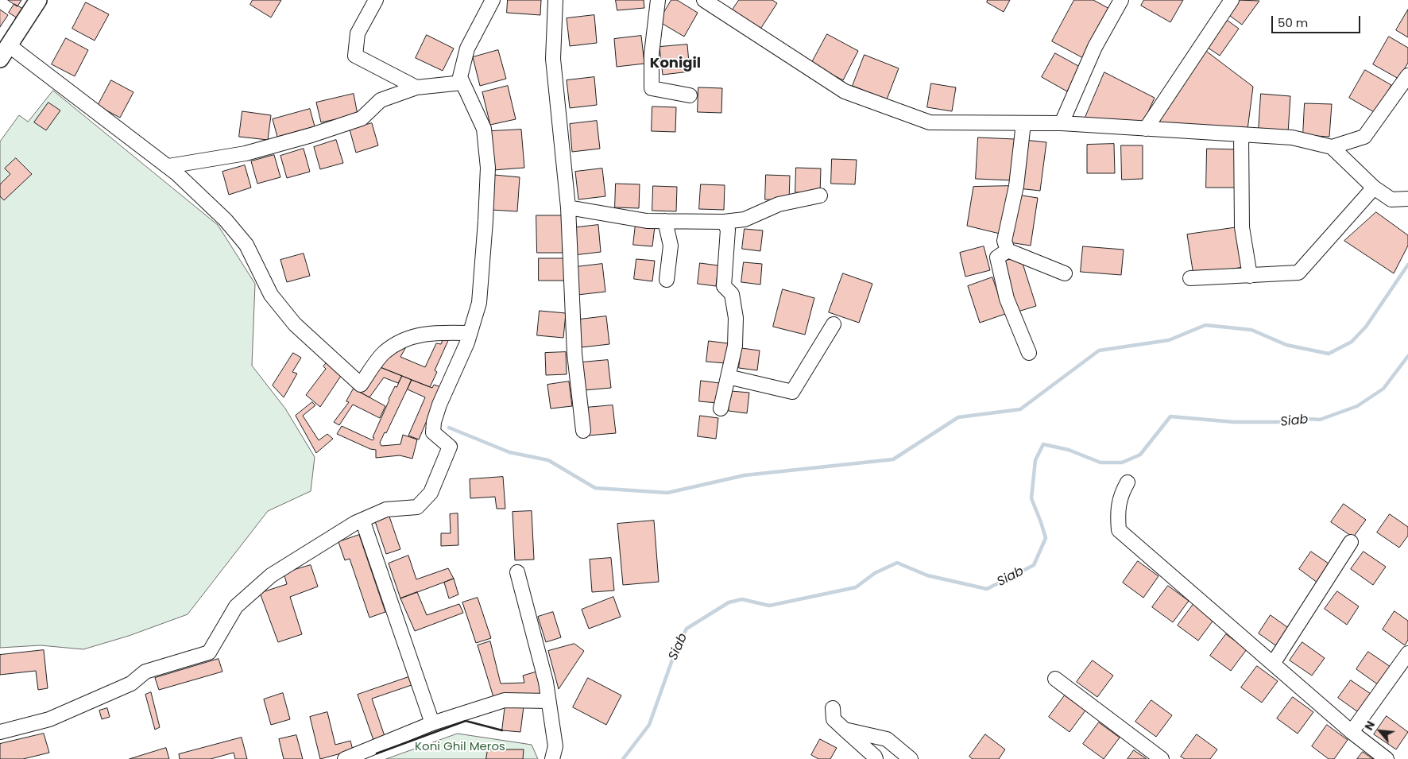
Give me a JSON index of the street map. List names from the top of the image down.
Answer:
{
  "districts": ["Konigil"],
  "water": ["Siab"],
  "parks": ["Koni Ghil Meros"],
  "scale_bar": "50 m",
  "north": "top left"
}
